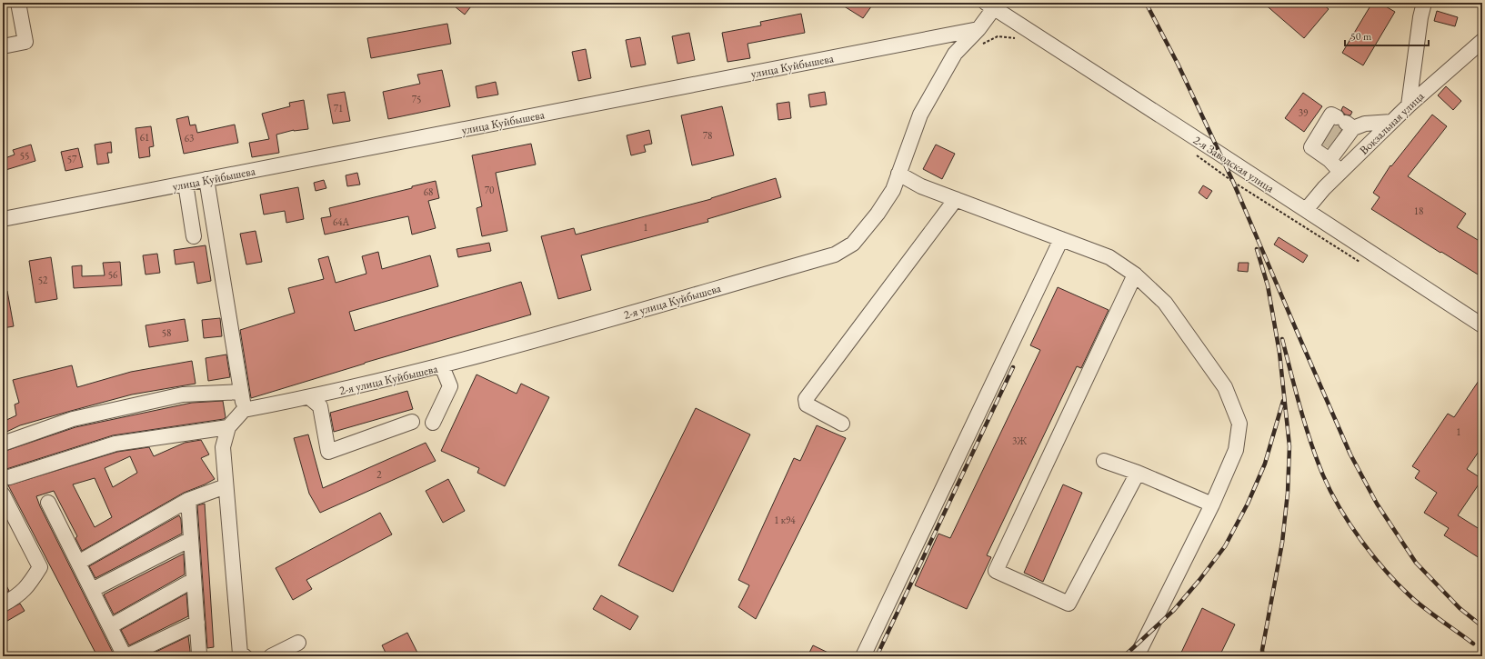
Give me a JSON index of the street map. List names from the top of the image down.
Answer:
{
  "streets": {
    "street": [
      "улица Куйбышева",
      "Вокзальная улица",
      "2-я Заводская улица",
      "2-я улица Куйбышева"
    ]
  },
  "crossings": [
    ["улица Куйбышева", "2-я улица Куйбышева"],
    ["Вокзальная улица", "2-я Заводская улица"]
  ],
  "house_numbers": [
    "75",
    "71",
    "39",
    "78",
    "61",
    "63",
    "55",
    "57",
    "70",
    "68",
    "18",
    "64А",
    "1",
    "56",
    "52",
    "58",
    "1",
    "3Ж",
    "2",
    "1 к94"
  ],
  "scale_bar": "50 m"
}
